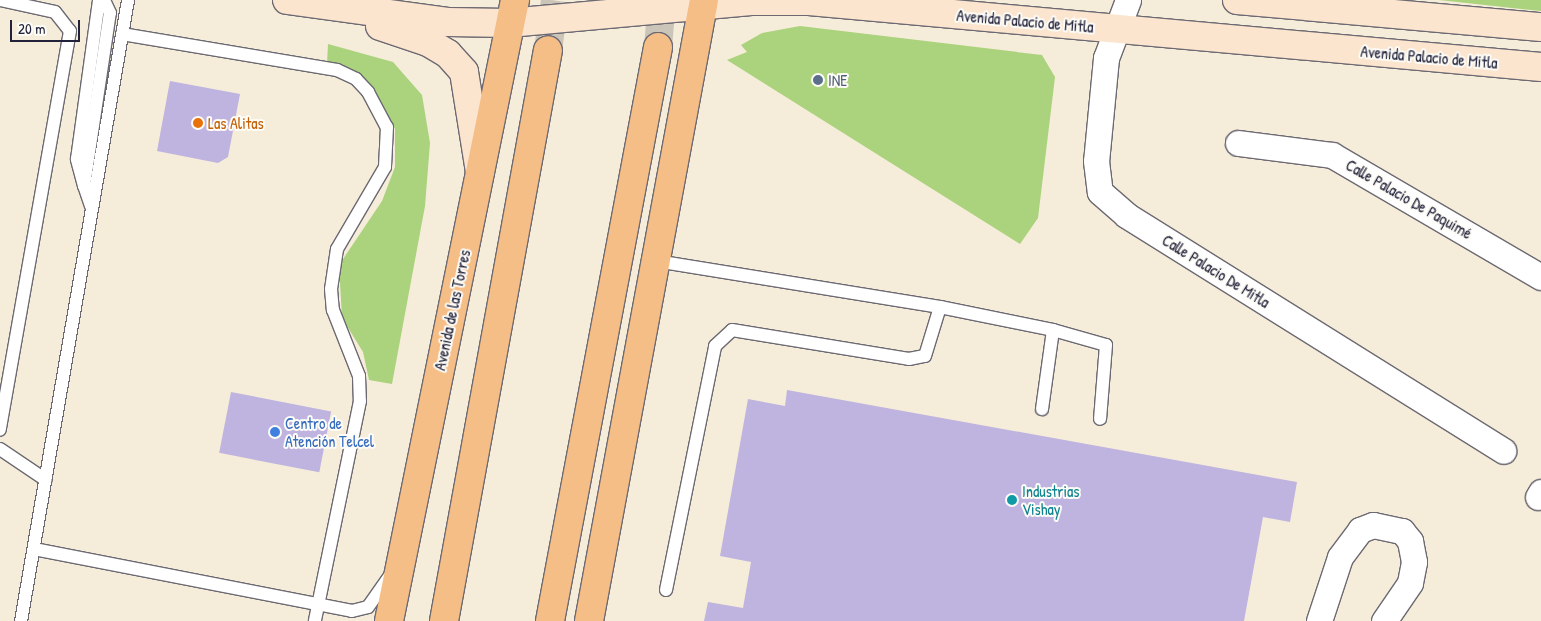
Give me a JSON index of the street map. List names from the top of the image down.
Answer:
{
  "streets": {
    "main road": ["Avenida Palacio de Mitla", "Avenida de las Torres"],
    "street": ["Calle Palacio De Paquimé", "Calle Palacio De Mitla"]
  },
  "crossings": [
    ["Avenida Palacio de Mitla", "Calle Palacio De Mitla"],
    ["Avenida Palacio de Mitla", "Avenida de las Torres"]
  ],
  "places": [
    "INE",
    "Las Alitas",
    "Centro de Atención Telcel",
    "Industrias Vishay"
  ],
  "scale_bar": "20 m"
}
